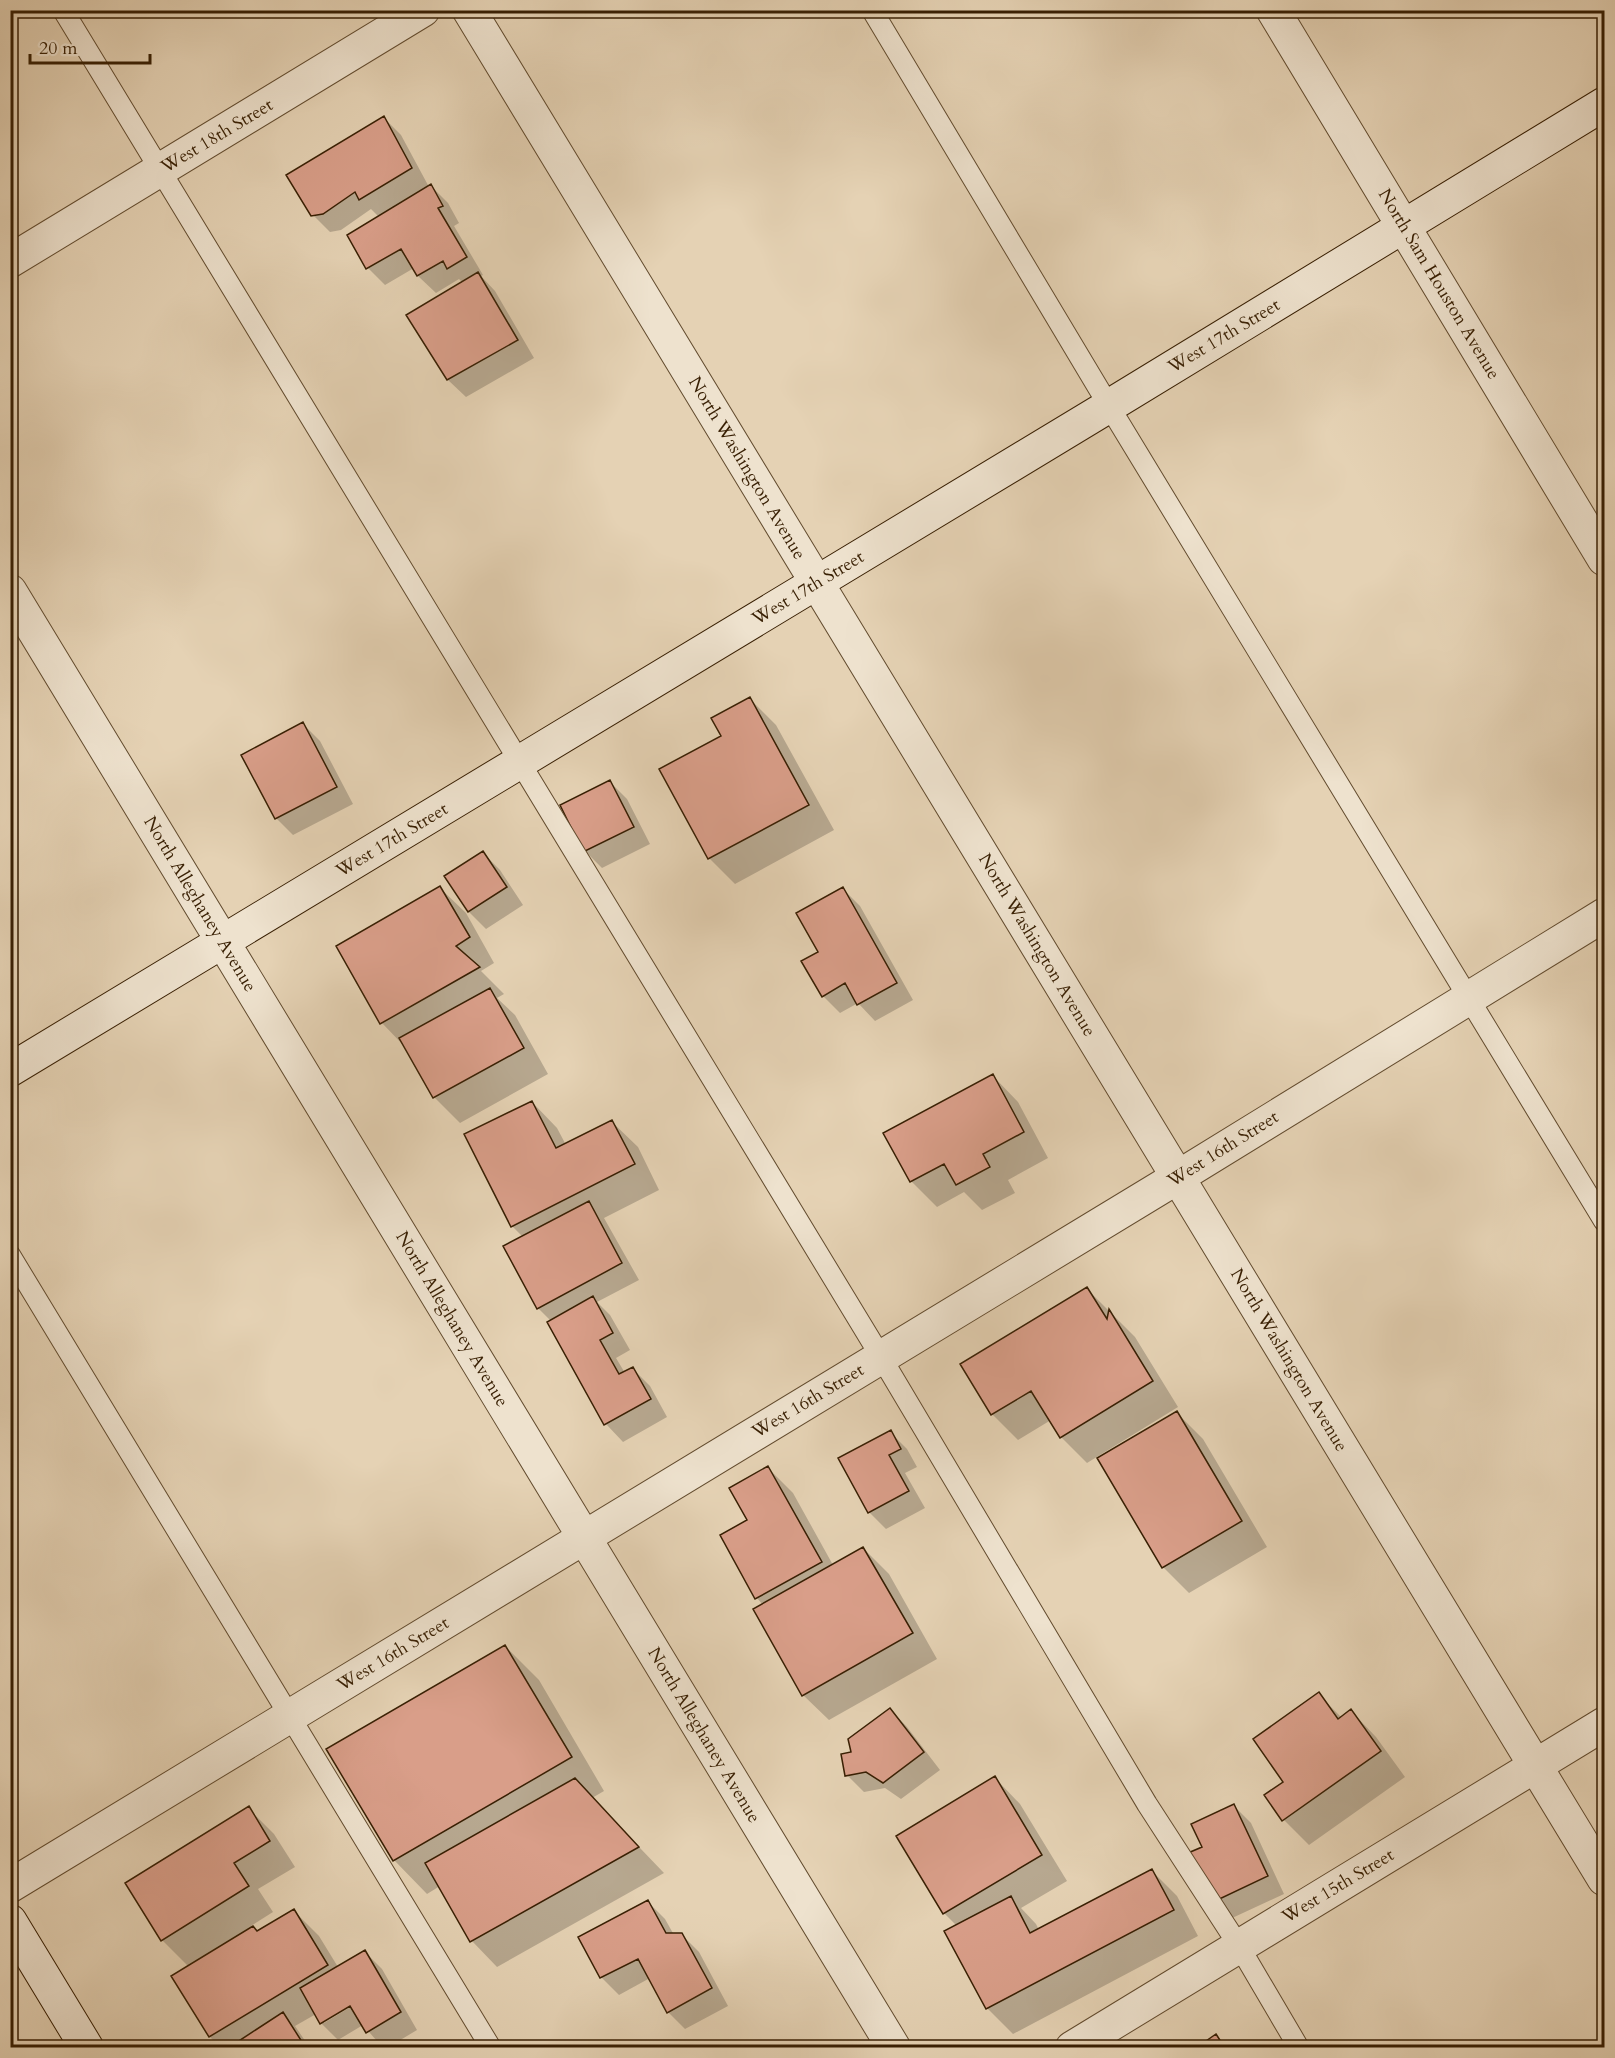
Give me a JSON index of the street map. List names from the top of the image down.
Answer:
{
  "streets": {
    "street": [
      "West 18th Street",
      "North Sam Houston Avenue",
      "West 17th Street",
      "North Washington Avenue",
      "North Alleghaney Avenue",
      "West 16th Street",
      "West 15th Street"
    ]
  },
  "crossings": [
    ["North Sam Houston Avenue", "West 17th Street"],
    ["West 17th Street", "North Washington Avenue"],
    ["West 17th Street", "North Alleghaney Avenue"],
    ["North Washington Avenue", "West 16th Street"],
    ["North Washington Avenue", "West 15th Street"],
    ["North Alleghaney Avenue", "West 16th Street"]
  ],
  "scale_bar": "20 m"
}
